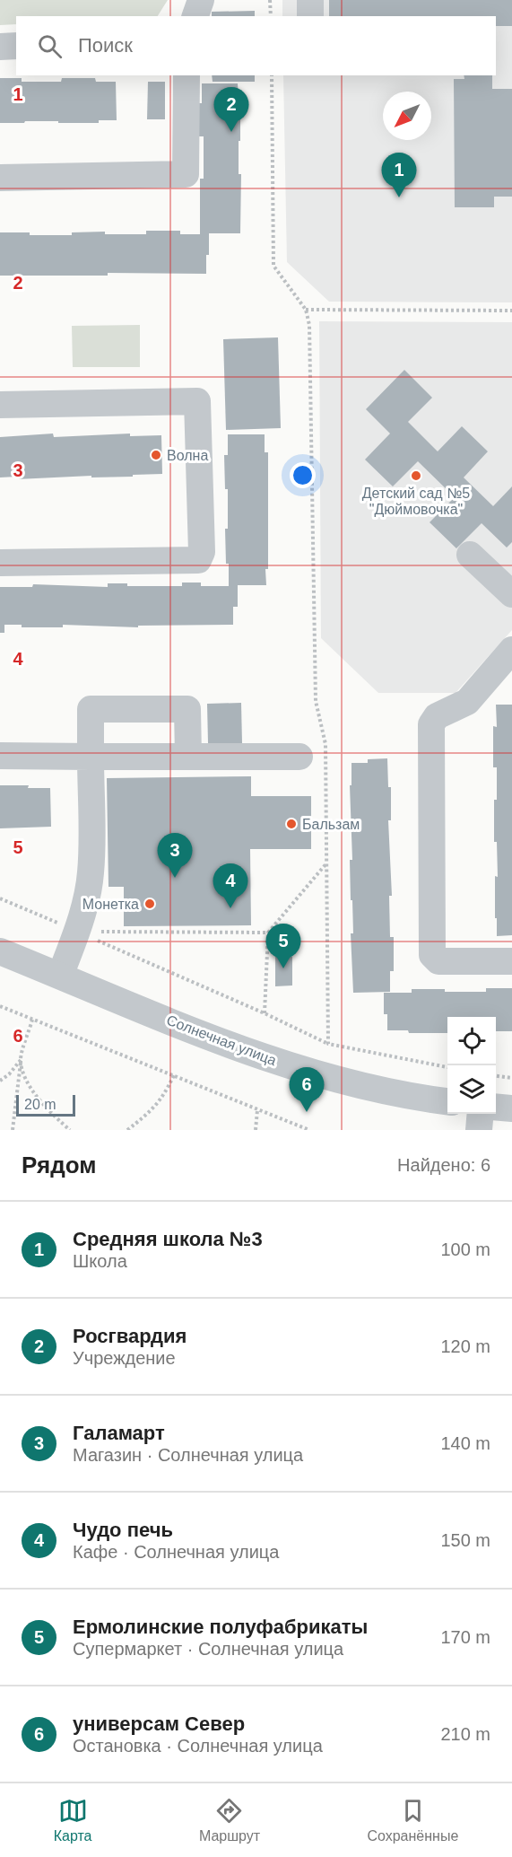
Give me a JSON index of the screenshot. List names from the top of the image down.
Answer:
{
  "streets": {
    "street": ["Солнечная улица"]
  },
  "places": [
    "Волна",
    "Детский сад №5 \"Дюймовочка\"",
    "Бальзам",
    "Монетка"
  ],
  "scale_bar": "20 m",
  "north": "bottom left",
  "page": {
    "search": "Поиск",
    "pins": [
      "2",
      "1",
      "3",
      "4",
      "5",
      "6"
    ],
    "scale": "20 m",
    "heading": ["Рядом", "Найдено: 6"],
    "list": [
      {
        "mark": "1",
        "name": "Средняя школа №3",
        "note": "Школа",
        "value": "100 m"
      },
      {
        "mark": "2",
        "name": "Росгвардия",
        "note": "Учреждение",
        "value": "120 m"
      },
      {
        "mark": "3",
        "name": "Галамарт",
        "note": "Магазин · Солнечная улица",
        "value": "140 m"
      },
      {
        "mark": "4",
        "name": "Чудо печь",
        "note": "Кафе · Солнечная улица",
        "value": "150 m"
      },
      {
        "mark": "5",
        "name": "Ермолинские полуфабрикаты",
        "note": "Супермаркет · Солнечная улица",
        "value": "170 m"
      },
      {
        "mark": "6",
        "name": "универсам Север",
        "note": "Остановка · Солнечная улица",
        "value": "210 m"
      }
    ],
    "nav": ["Карта", "Маршрут", "Сохранённые"]
  },
  "grid": {
    "rows": [
      "1",
      "2",
      "3",
      "4",
      "5",
      "6"
    ]
  }
}
